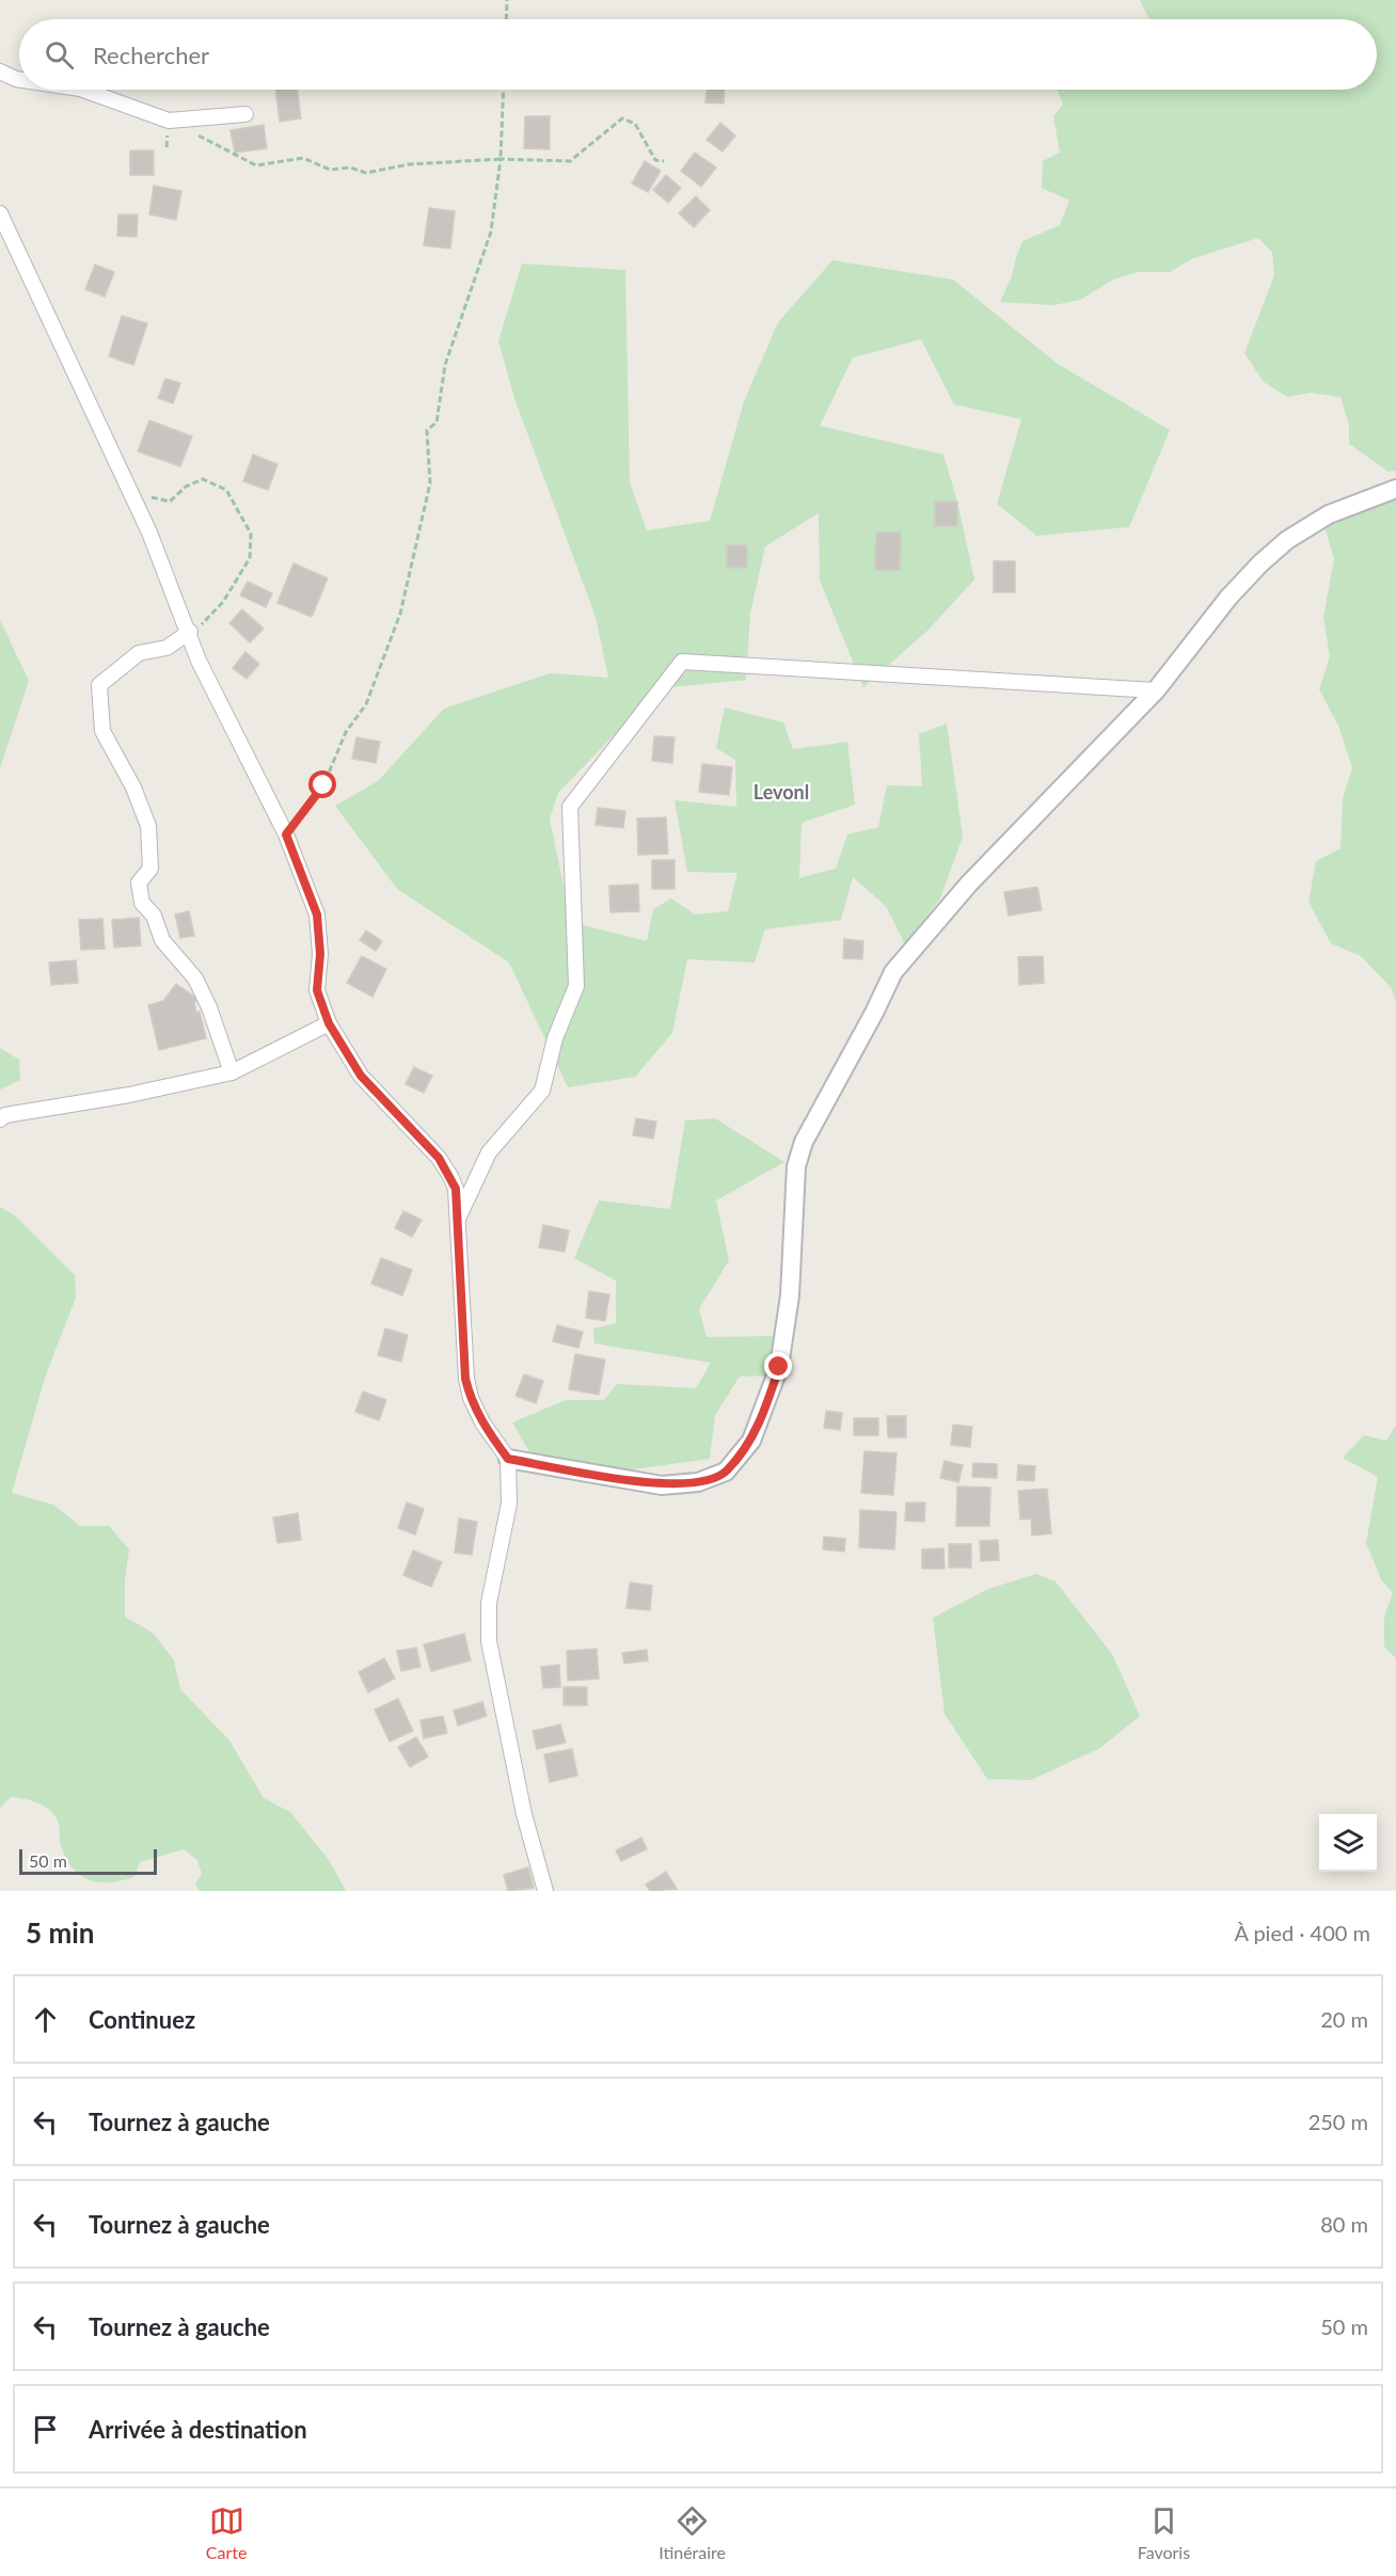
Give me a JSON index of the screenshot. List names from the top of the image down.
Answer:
{
  "districts": ["Levonl"],
  "scale_bar": "50 m",
  "page": {
    "search": "Rechercher",
    "scale": "50 m",
    "heading": ["5 min", "À pied · 400 m"],
    "list": [
      ["Continuez", "20 m"],
      ["Tournez à gauche", "250 m"],
      ["Tournez à gauche", "80 m"],
      ["Tournez à gauche", "50 m"],
      "Arrivée à destination"
    ],
    "nav": ["Carte", "Itinéraire", "Favoris"]
  }
}
